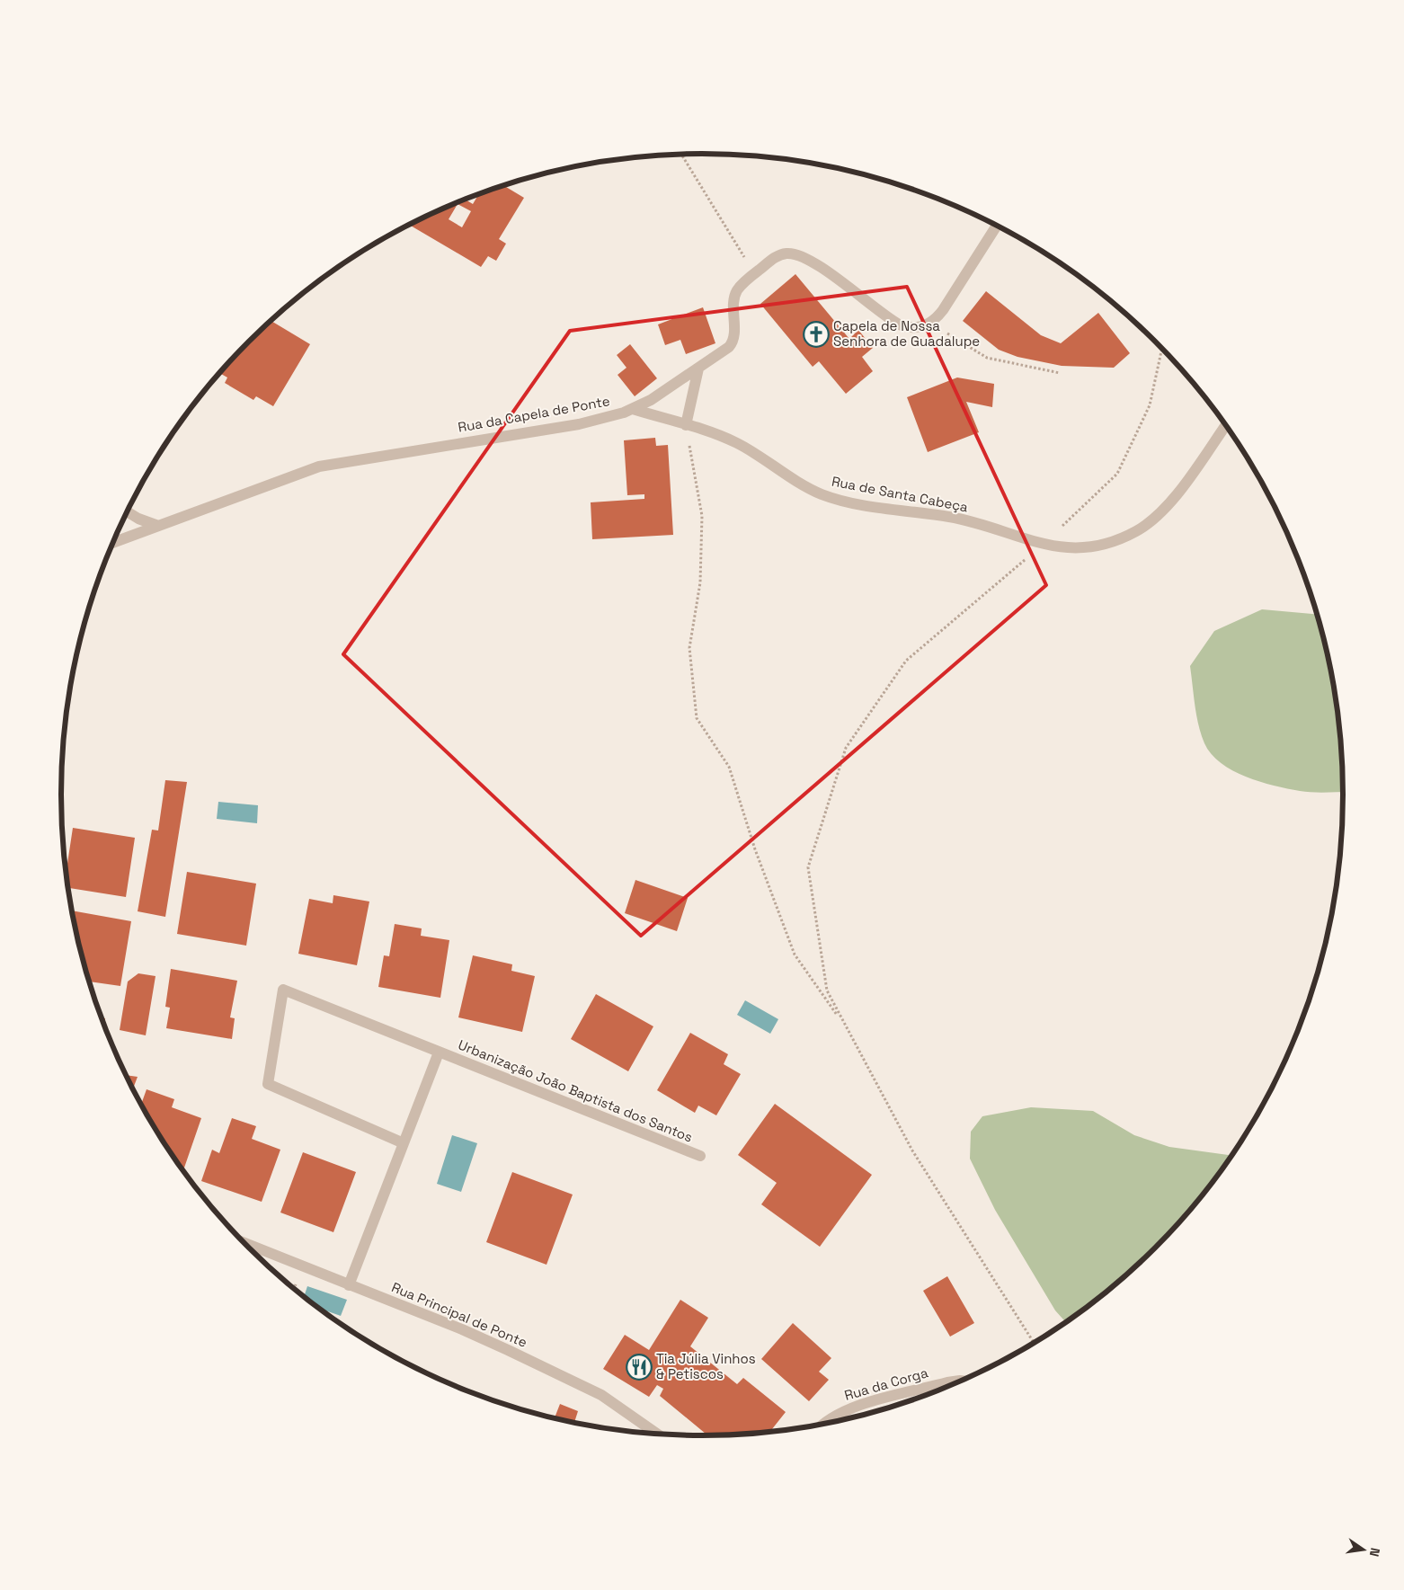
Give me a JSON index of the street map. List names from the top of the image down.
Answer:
{
  "streets": {
    "street": [
      "Rua da Capela de Ponte",
      "Rua de Santa Cabeça",
      "Urbanização João Baptista dos Santos",
      "Rua Principal de Ponte",
      "Rua da Corga"
    ]
  },
  "crossings": [
    ["Rua da Capela de Ponte", "Rua de Santa Cabeça"],
    ["Urbanização João Baptista dos Santos", "Rua Principal de Ponte"]
  ],
  "places": {
    "church": ["Capela de Nossa Senhora de Guadalupe"],
    "restaurant": ["Tia Júlia Vinhos & Petiscos"]
  },
  "north": "right"
}
